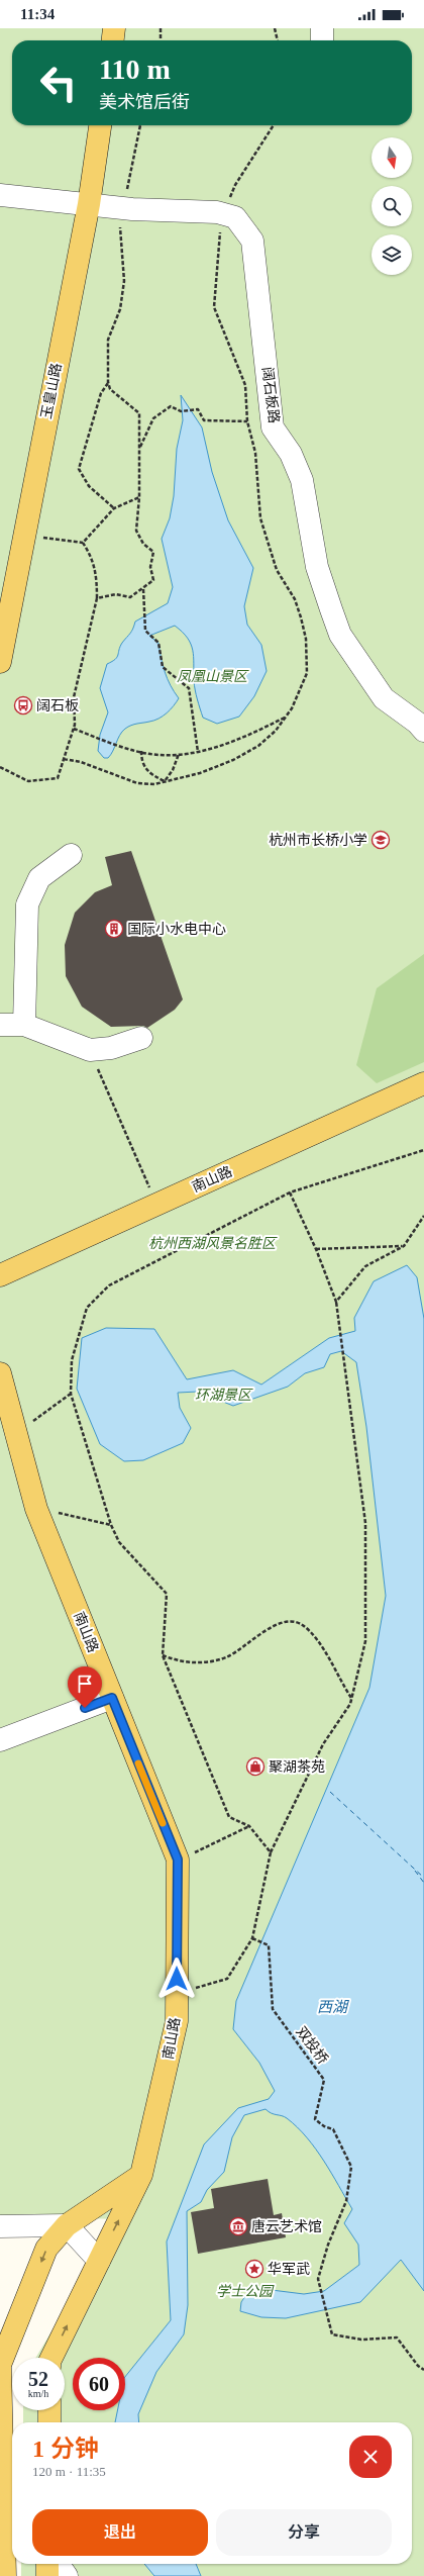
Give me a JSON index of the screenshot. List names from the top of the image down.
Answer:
{
  "streets": {
    "main road": ["玉皇山路", "南山路"],
    "street": ["阔石板路"],
    "path": ["双投桥"]
  },
  "crossings": [
    ["玉皇山路", "阔石板路"]
  ],
  "water": ["西湖"],
  "parks": [
    "凤凰山景区",
    "杭州西湖风景名胜区",
    "环湖景区",
    "学士公园"
  ],
  "places": {
    "bus stop": ["阔石板"],
    "school or university": ["杭州市长桥小学"],
    "building": ["国际小水电中心"],
    "shop": ["聚湖茶苑"],
    "museum": ["唐云艺术馆"],
    "place": ["华军武"]
  },
  "north": "bottom",
  "page": {
    "status": "11:34",
    "turn": ["110 m", "美术馆后街"],
    "speed": "52 km/h",
    "limit": "60",
    "heading": ["1 分钟", "120 m · 11:35"],
    "buttons": ["退出", "分享"]
  }
}
